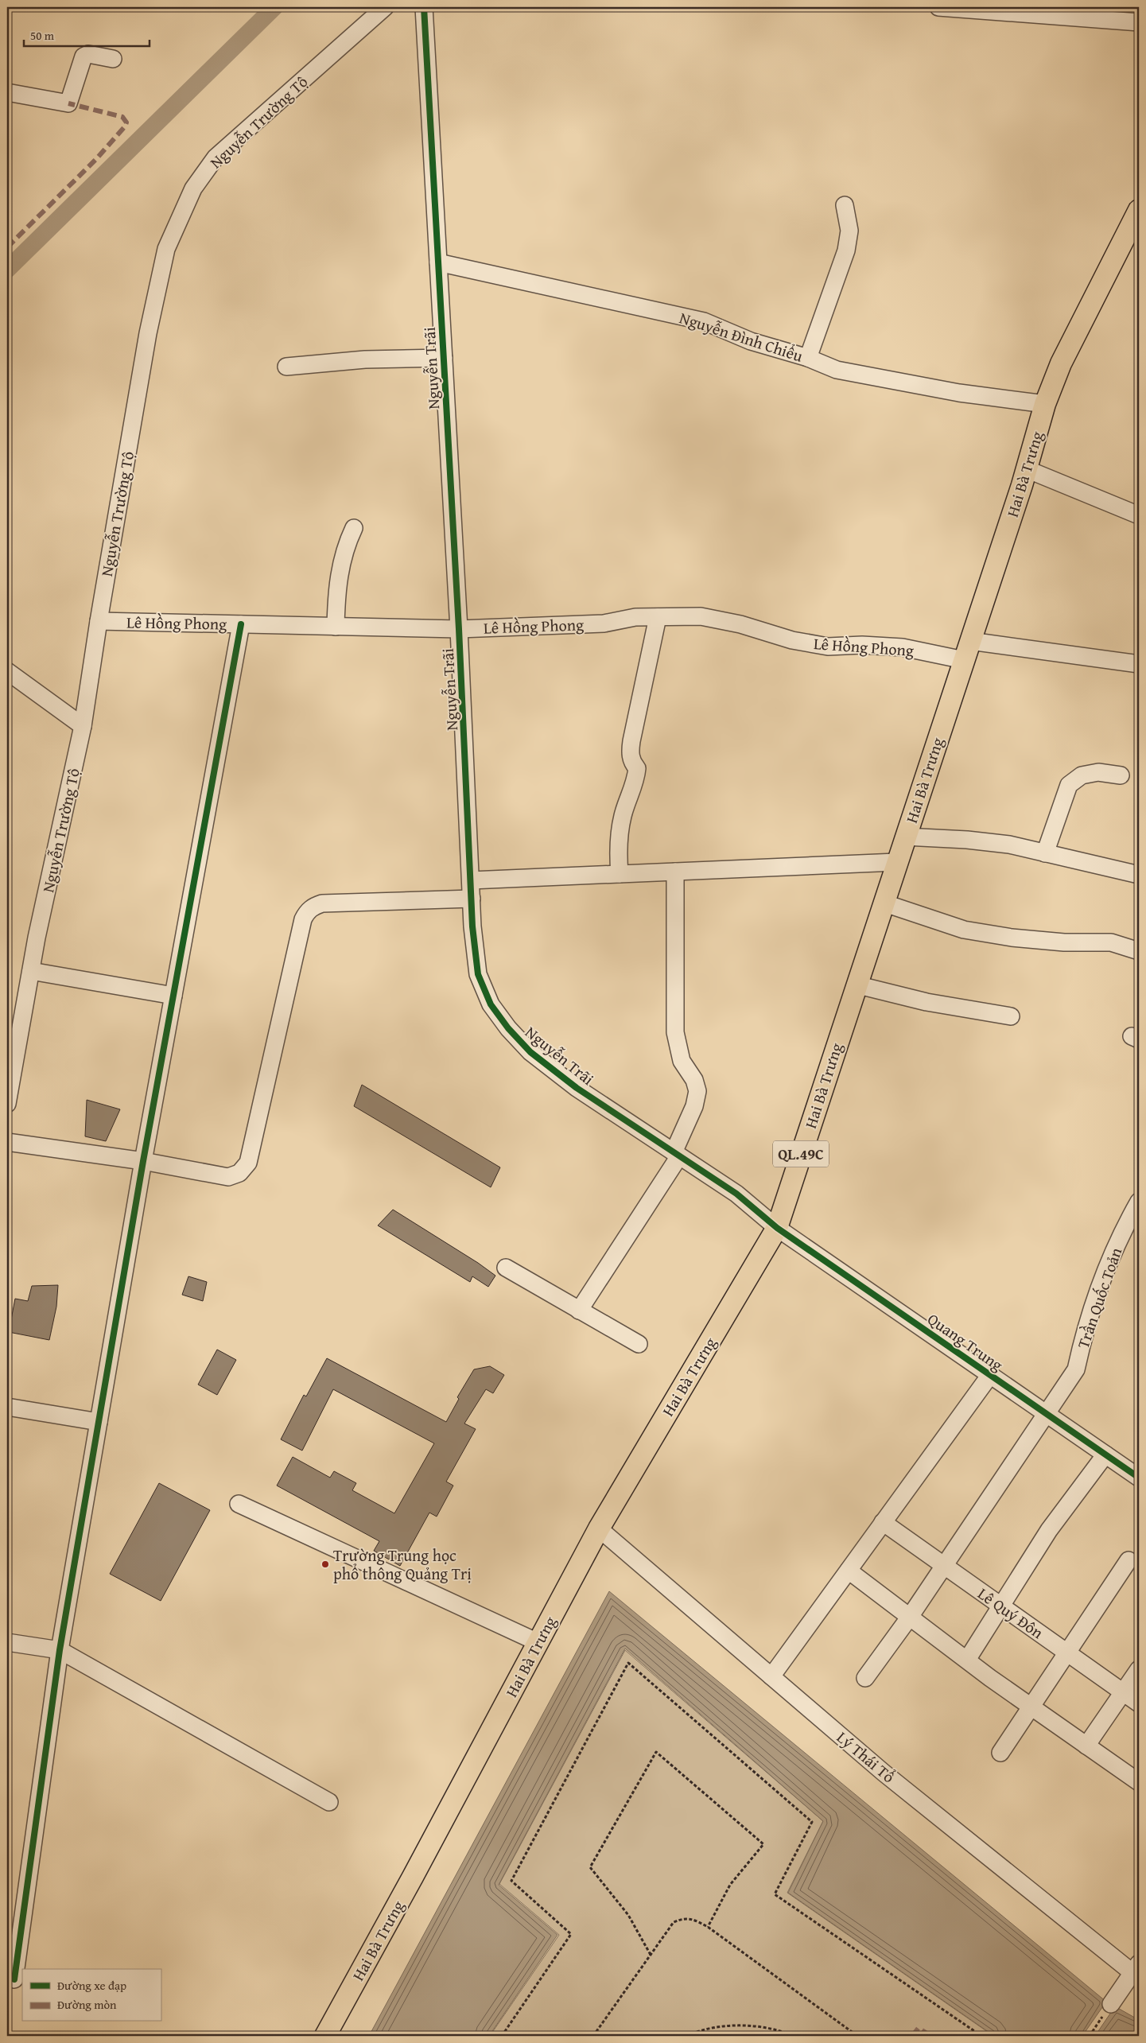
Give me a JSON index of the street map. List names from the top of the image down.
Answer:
{
  "streets": {
    "main road": ["Hai Bà Trưng", "QL.49C"],
    "street": [
      "Nguyễn Trường Tộ",
      "Nguyễn Đình Chiểu",
      "Nguyễn Trãi",
      "Lê Hồng Phong",
      "Trần Quốc Toản",
      "Quang Trung",
      "Lê Quý Đôn",
      "Lý Thái Tổ"
    ]
  },
  "crossings": [
    ["Nguyễn Trường Tộ", "Lê Hồng Phong"],
    ["Nguyễn Đình Chiểu", "Nguyễn Trãi"],
    ["Nguyễn Đình Chiểu", "Hai Bà Trưng"],
    ["Nguyễn Trãi", "Hai Bà Trưng"],
    ["Nguyễn Trãi", "Lê Hồng Phong"],
    ["Nguyễn Trãi", "Quang Trung"],
    ["Hai Bà Trưng", "Lê Hồng Phong"],
    ["Hai Bà Trưng", "Quang Trung"],
    ["Hai Bà Trưng", "Lý Thái Tổ"],
    ["Trần Quốc Toản", "Quang Trung"],
    ["Trần Quốc Toản", "Lê Quý Đôn"]
  ],
  "places": ["Trường Trung học phổ thông Quảng Trị"],
  "legend": ["Đường xe đạp", "Đường mòn"],
  "scale_bar": "50 m"
}
